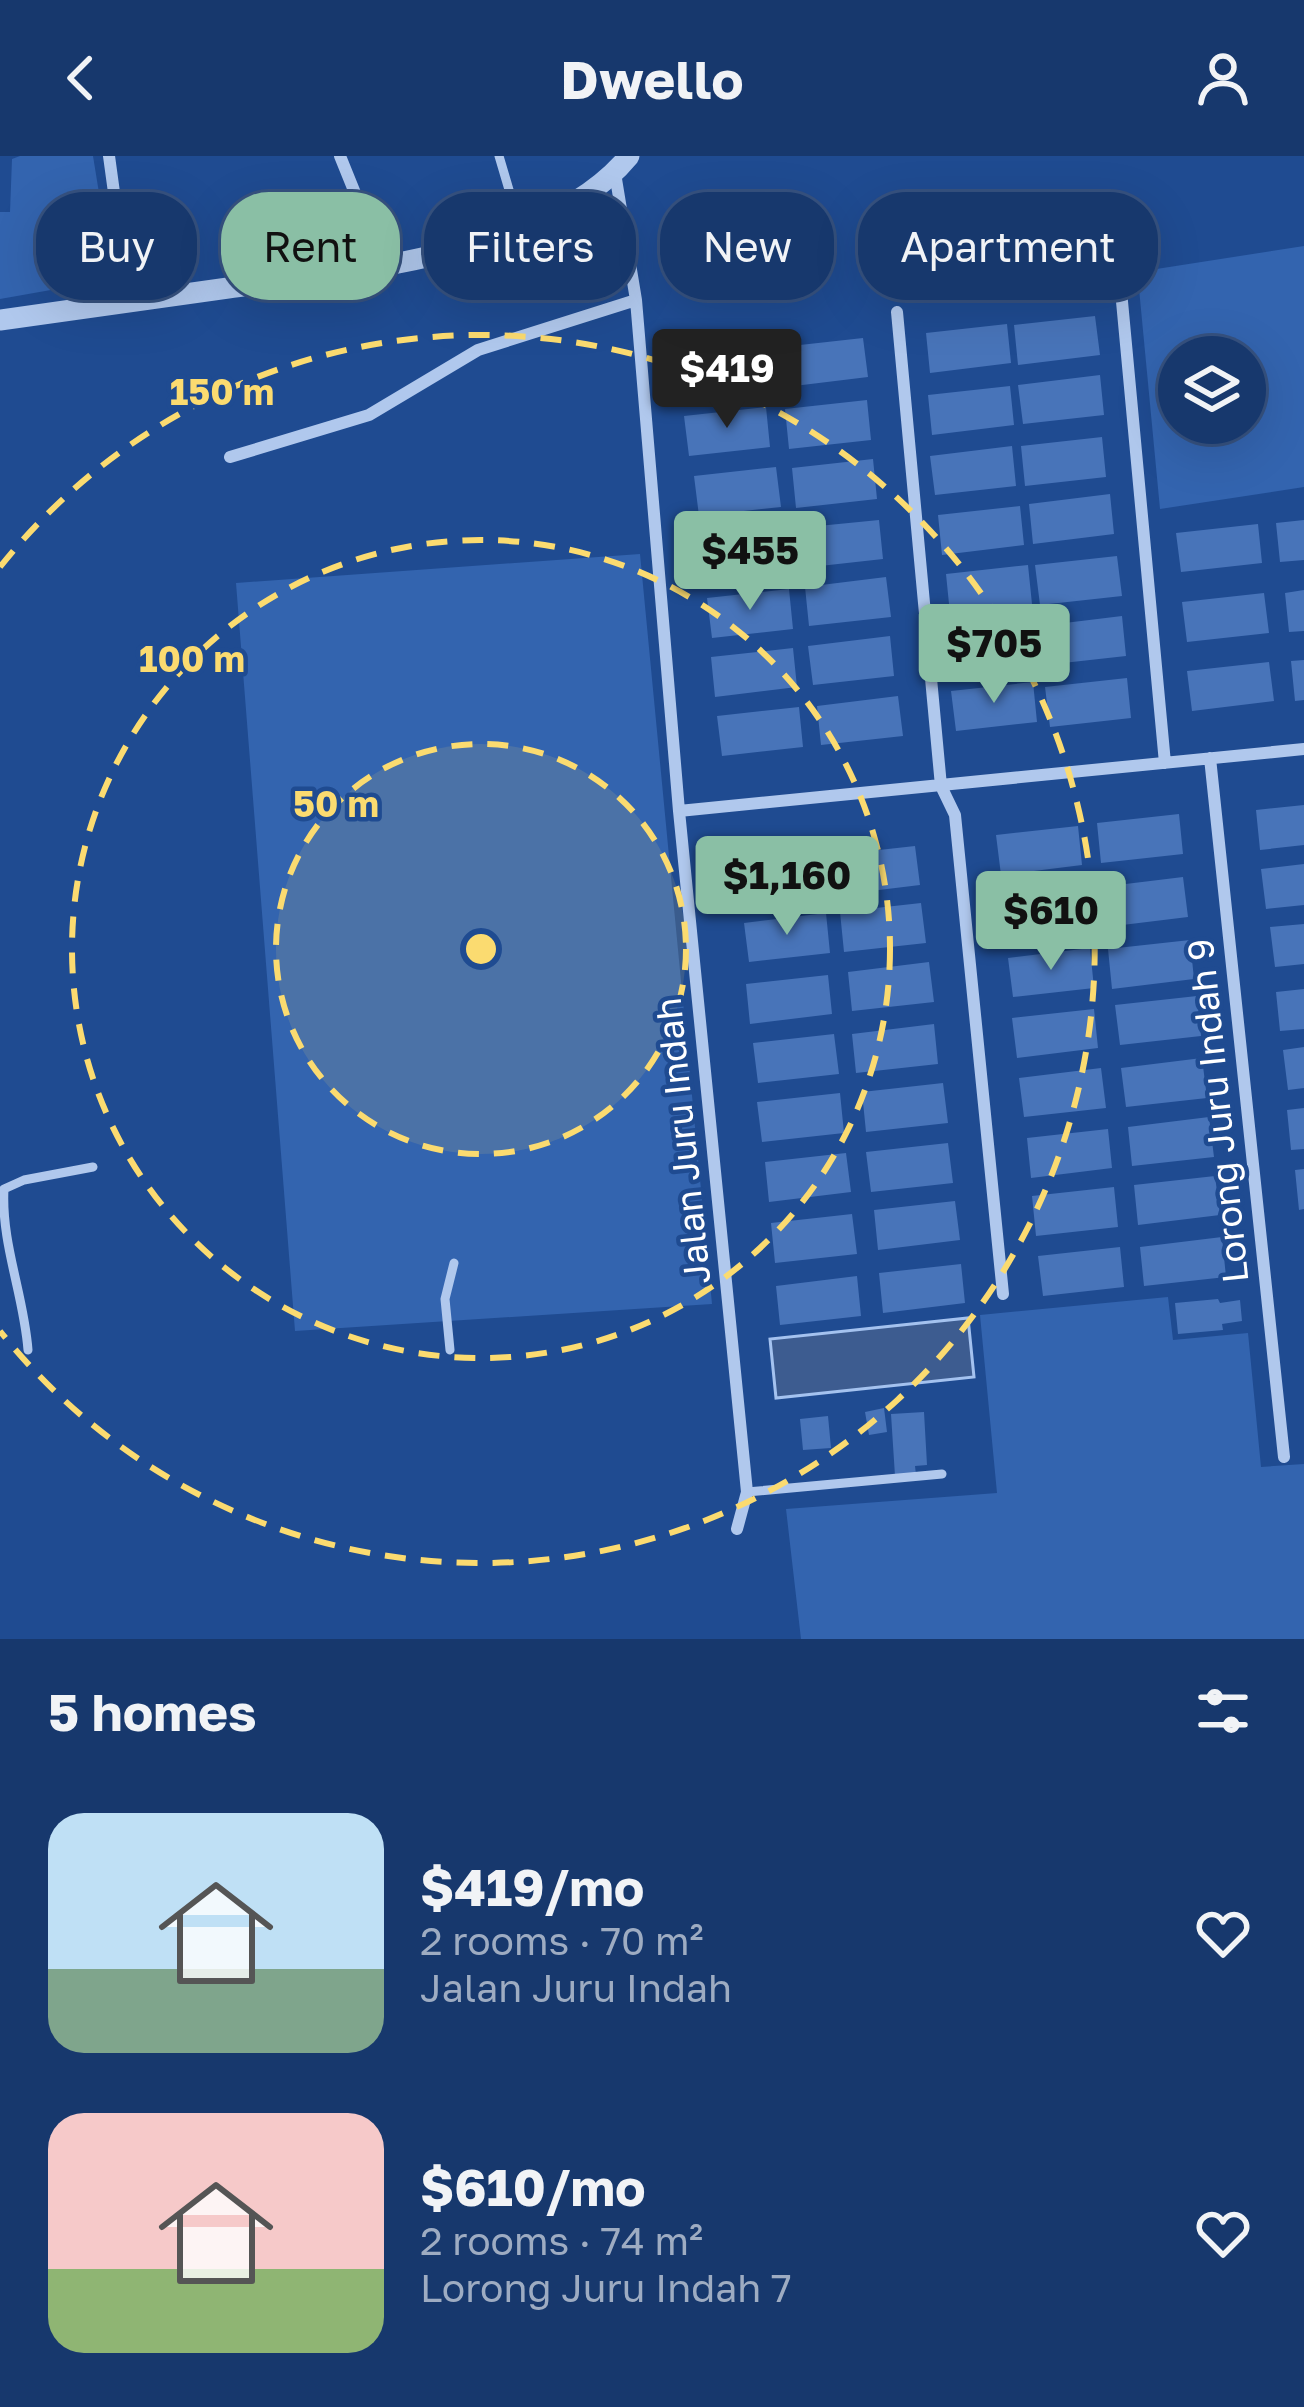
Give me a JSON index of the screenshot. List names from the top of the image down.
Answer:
{
  "streets": {
    "street": ["Lorong Juru Indah 9", "Jalan Juru Indah"]
  },
  "page": {
    "header": "Dwello",
    "chip": [
      "Buy",
      "Rent",
      "Filters",
      "New",
      "Apartment"
    ],
    "price": [
      "$419",
      "$455",
      "$705",
      "$1,160",
      "$610"
    ],
    "heading": "5 homes",
    "list": [
      {
        "name": "$419/mo",
        "note": "2 rooms · 70 m² · Jalan Juru Indah"
      },
      {
        "name": "$610/mo",
        "note": "2 rooms · 74 m² · Lorong Juru Indah 7"
      }
    ]
  },
  "rings": ["150 m", "100 m", "50 m"]
}
